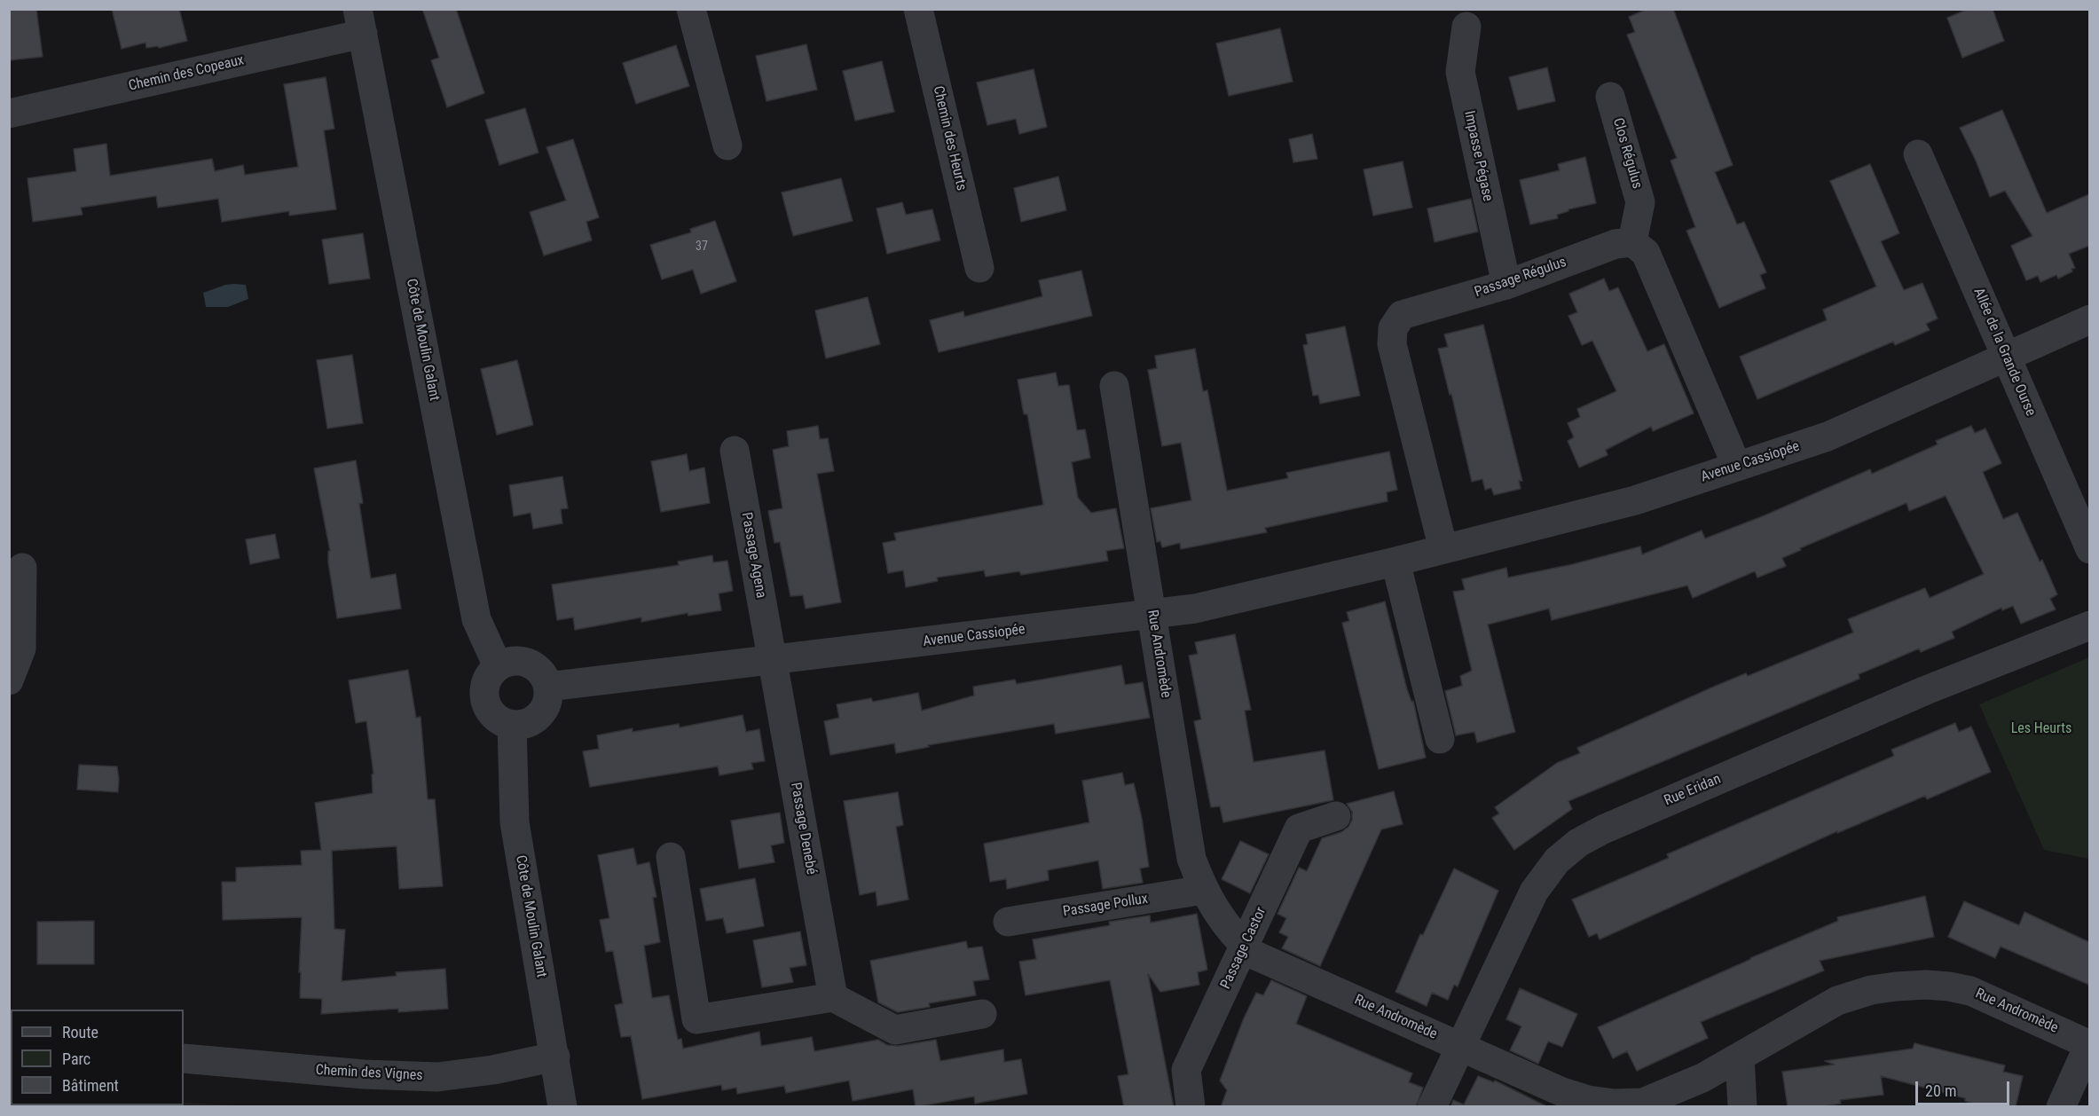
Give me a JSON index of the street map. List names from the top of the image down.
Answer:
{
  "streets": {
    "street": [
      "Chemin des Copeaux",
      "Chemin des Heurts",
      "Clos Régulus",
      "Impasse Pégase",
      "Passage Régulus",
      "Côte de Moulin Galant",
      "Allée de la Grande Ourse",
      "Avenue Cassiopée",
      "Passage Agena",
      "Rue Andromède",
      "Rue Eridan",
      "Passage Denebé",
      "Passage Pollux",
      "Passage Castor",
      "Chemin des Vignes"
    ]
  },
  "crossings": [
    ["Chemin des Copeaux", "Côte de Moulin Galant"],
    ["Clos Régulus", "Passage Régulus"],
    ["Impasse Pégase", "Passage Régulus"],
    ["Passage Régulus", "Avenue Cassiopée"],
    ["Côte de Moulin Galant", "Avenue Cassiopée"],
    ["Côte de Moulin Galant", "Chemin des Vignes"],
    ["Allée de la Grande Ourse", "Avenue Cassiopée"],
    ["Avenue Cassiopée", "Passage Agena"],
    ["Avenue Cassiopée", "Rue Andromède"],
    ["Avenue Cassiopée", "Passage Denebé"],
    ["Passage Agena", "Passage Denebé"],
    ["Rue Andromède", "Rue Eridan"],
    ["Rue Andromède", "Passage Pollux"],
    ["Rue Andromède", "Passage Castor"]
  ],
  "parks": ["Les Heurts"],
  "house_numbers": ["37"],
  "legend": ["Route", "Parc", "Bâtiment"],
  "scale_bar": "20 m"
}
